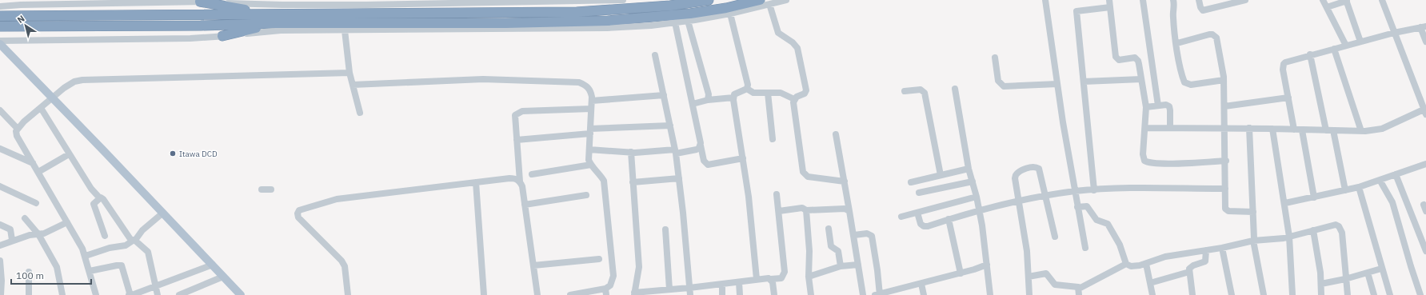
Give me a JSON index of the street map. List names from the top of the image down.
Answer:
{
  "places": ["Itawa DCD"],
  "scale_bar": "100 m",
  "north": "top left"
}
